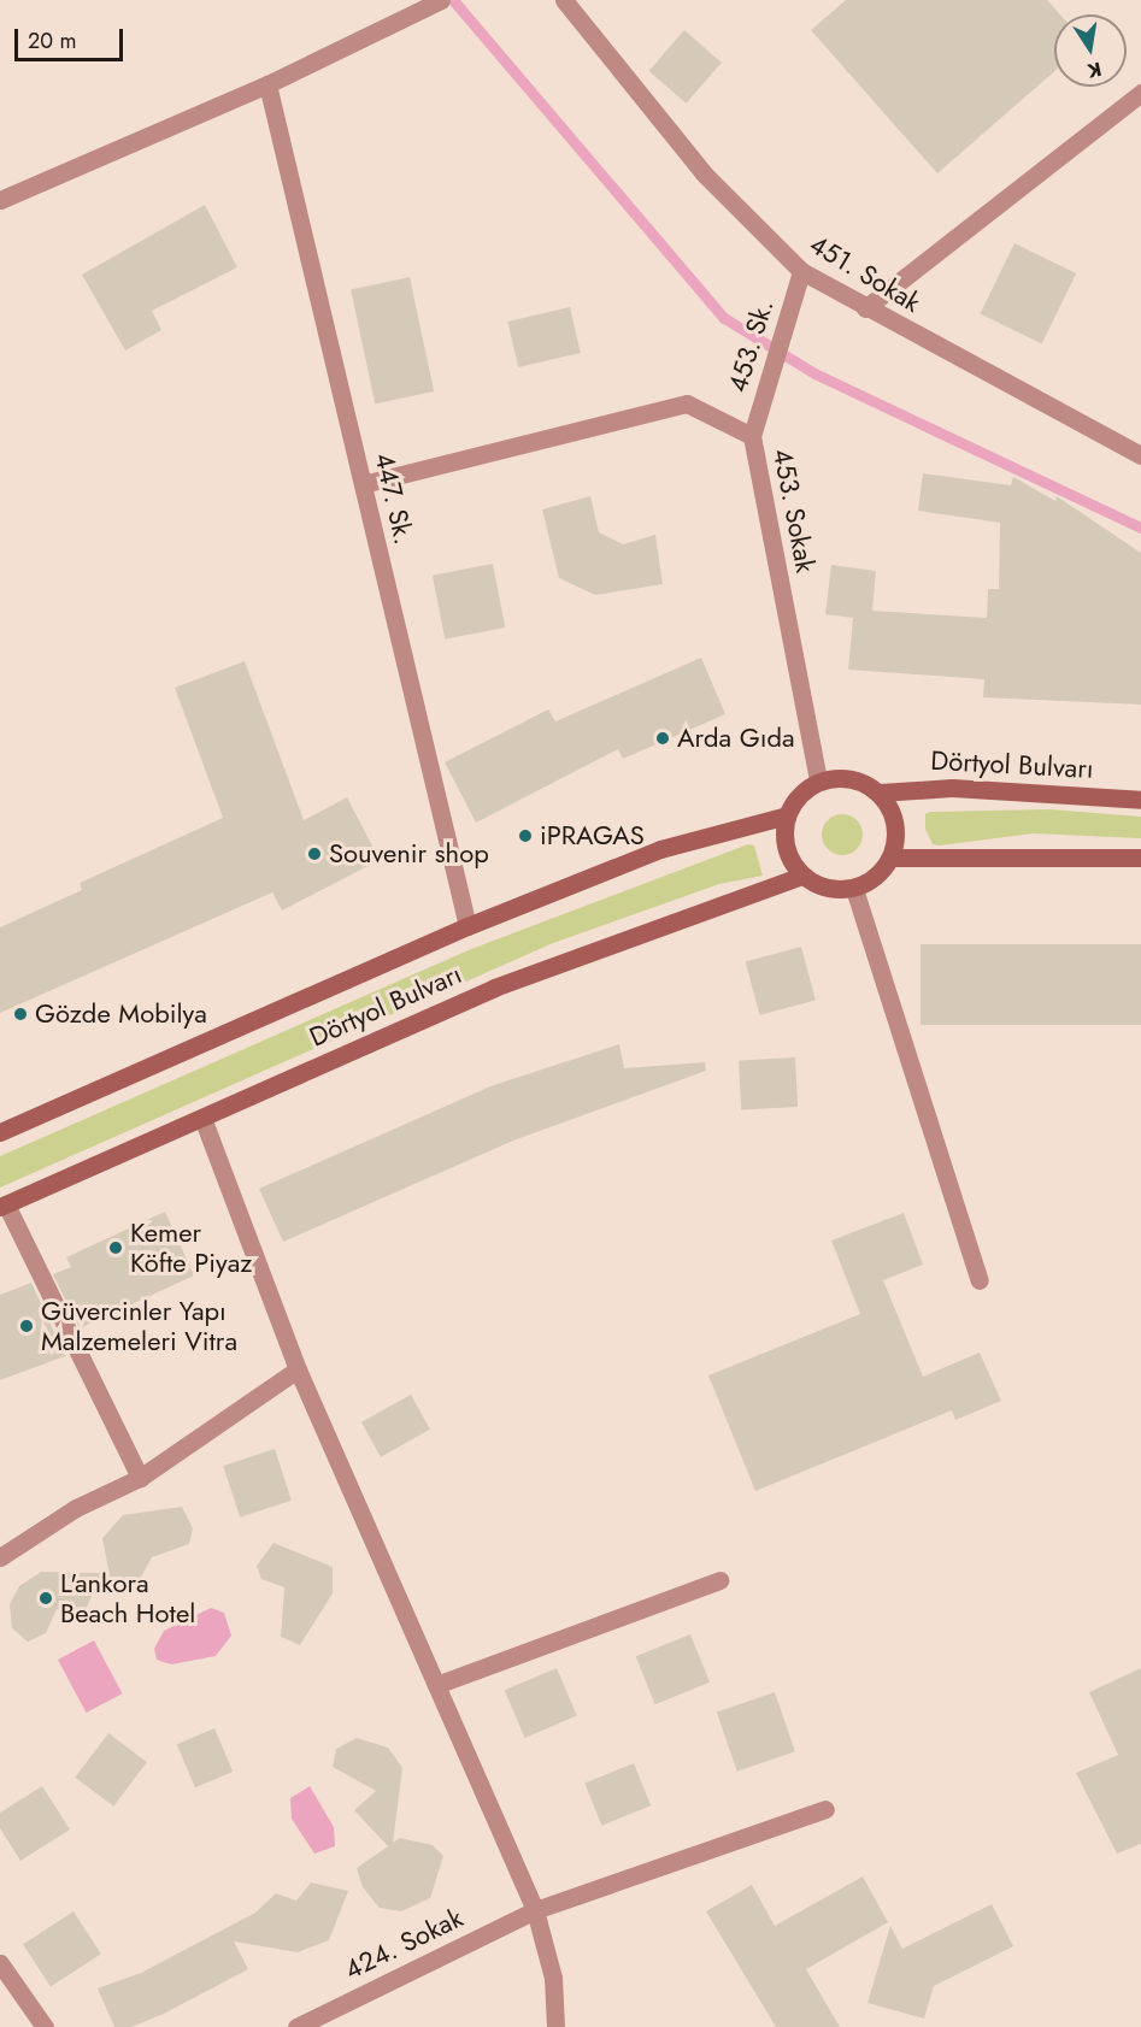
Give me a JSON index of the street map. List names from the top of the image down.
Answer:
{
  "streets": {
    "main road": ["Dörtyol Bulvarı"],
    "street": [
      "451. Sokak",
      "453. Sk.",
      "447. Sk.",
      "453. Sokak",
      "424. Sokak"
    ]
  },
  "crossings": [
    ["451. Sokak", "453. Sk."],
    ["453. Sk.", "453. Sokak"],
    ["447. Sk.", "453. Sokak"],
    ["447. Sk.", "Dörtyol Bulvarı"],
    ["453. Sokak", "Dörtyol Bulvarı"]
  ],
  "places": [
    "Arda Gıda",
    "iPRAGAS",
    "Souvenir shop",
    "Gözde Mobilya",
    "Kemer Köfte Piyaz",
    "Güvercinler Yapı Malzemeleri Vitra",
    "L'ankora Beach Hotel"
  ],
  "scale_bar": "20 m",
  "north": "bottom"
}
